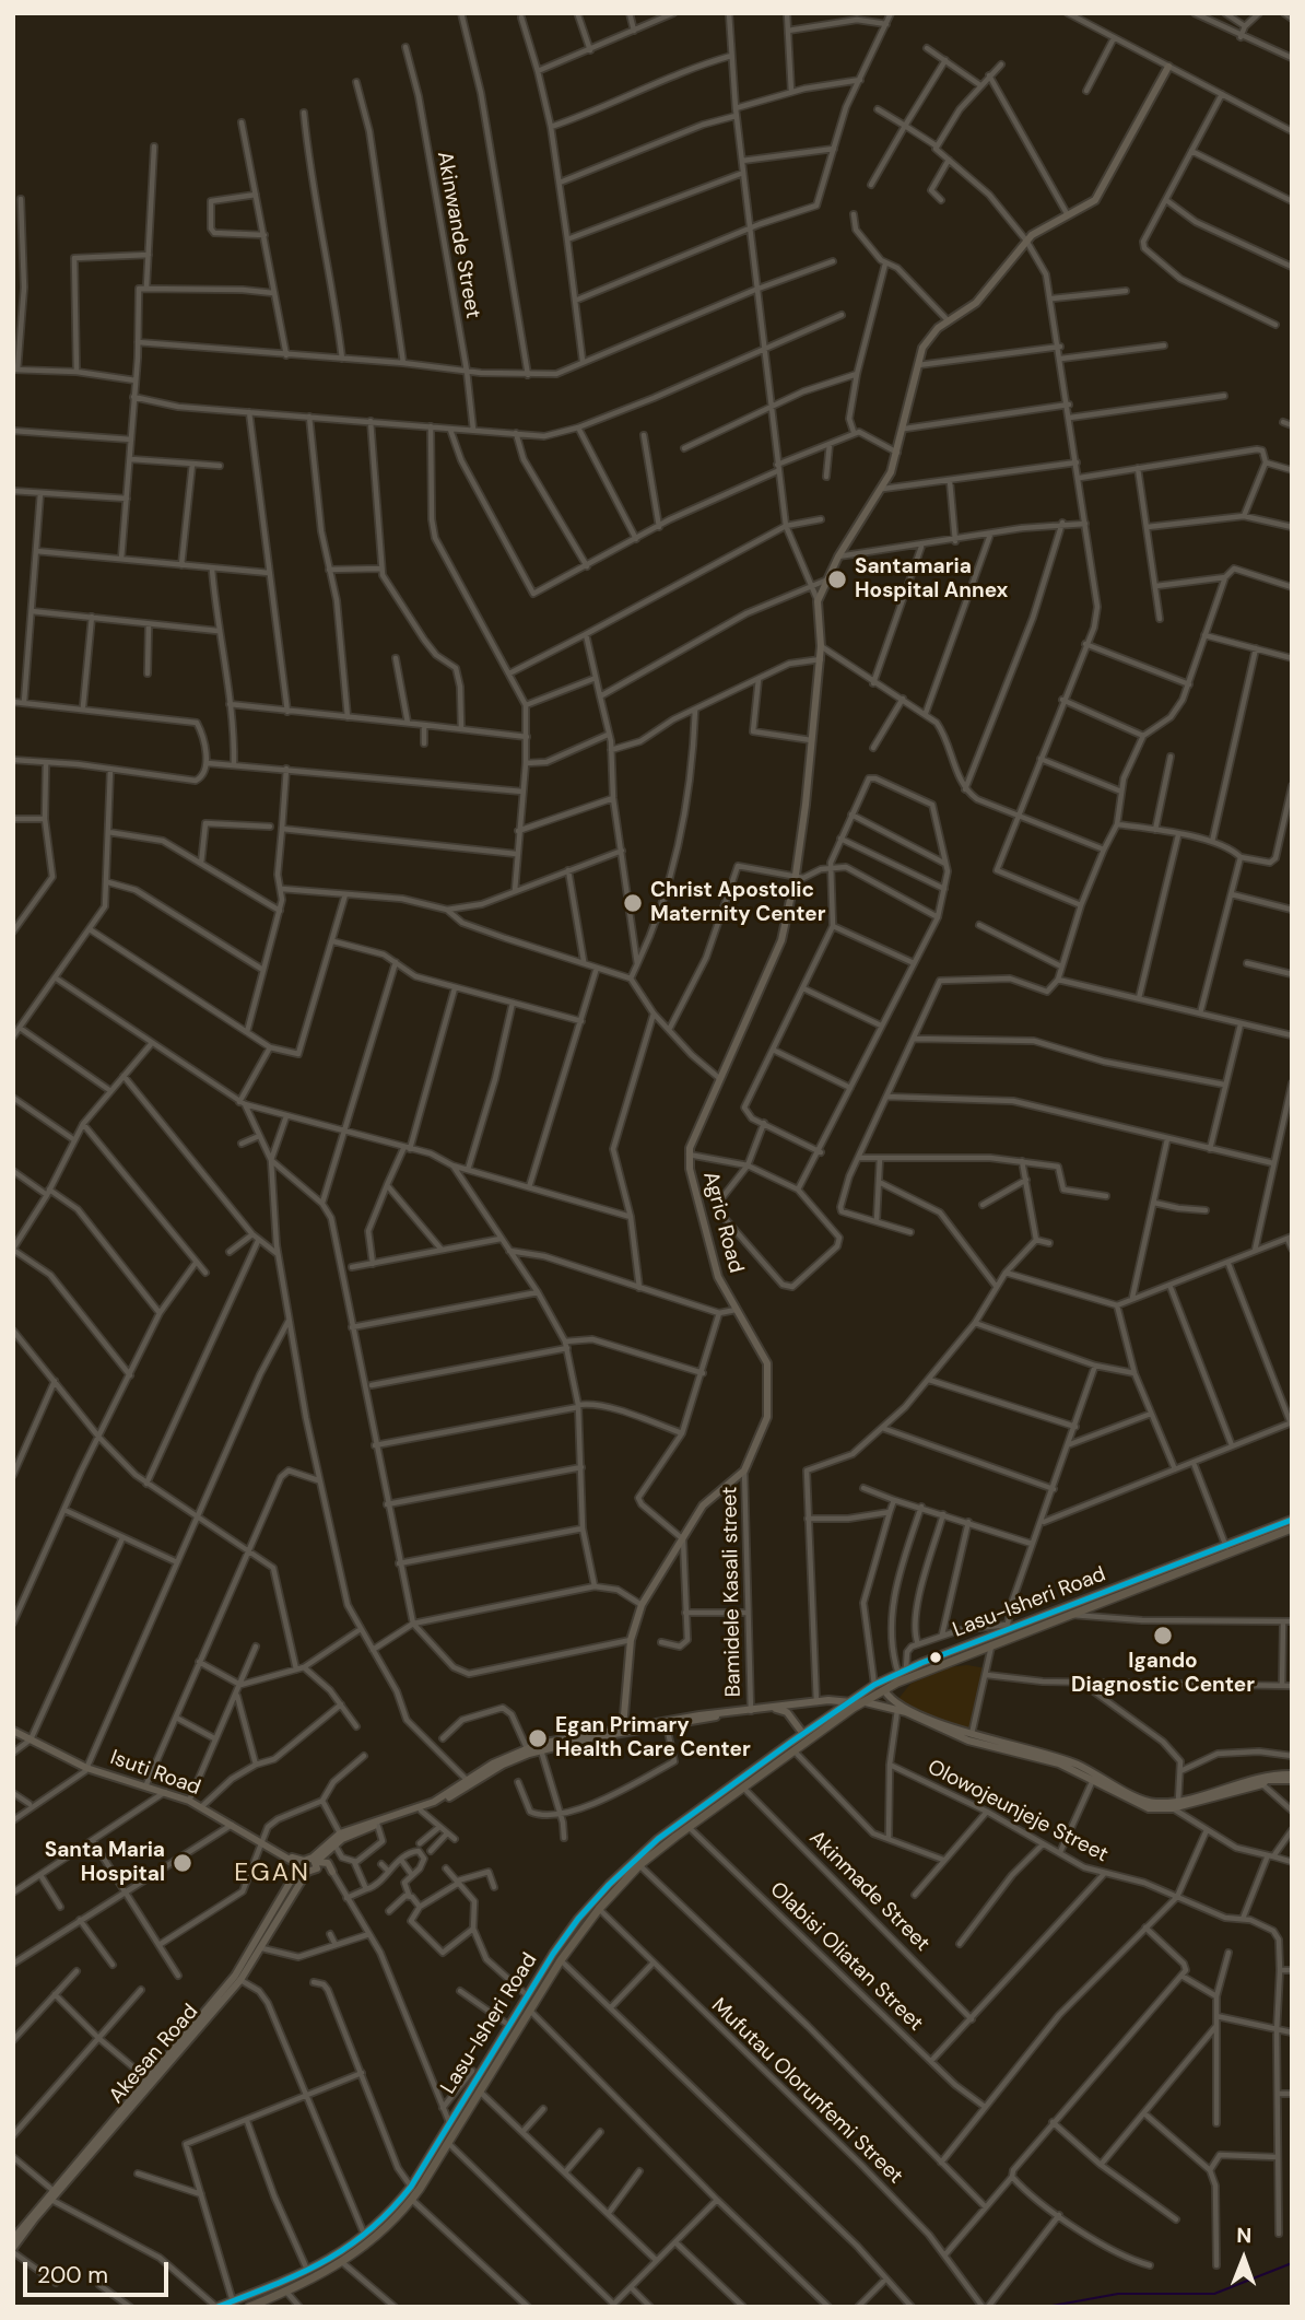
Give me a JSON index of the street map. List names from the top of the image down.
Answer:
{
  "streets": {
    "main road": ["Lasu-Isheri Road"],
    "street": [
      "Akinwande Street",
      "Agric Road",
      "Bamidele Kasali street",
      "Isuti Road",
      "Olowojeunjeje Street",
      "Akinmade Street",
      "Olabisi Oliatan Street",
      "Akesan Road",
      "Mufutau Olorunfemi Street"
    ]
  },
  "crossings": [
    ["Agric Road", "Bamidele Kasali street"],
    ["Lasu-Isheri Road", "Akinmade Street"],
    ["Lasu-Isheri Road", "Olabisi Oliatan Street"],
    ["Lasu-Isheri Road", "Mufutau Olorunfemi Street"],
    ["Isuti Road", "Akesan Road"]
  ],
  "districts": ["EGAN"],
  "places": [
    "Santamaria Hospital Annex",
    "Christ Apostolic Maternity Center",
    "Igando Diagnostic Center",
    "Egan Primary Health Care Center",
    "Santa Maria Hospital"
  ],
  "scale_bar": "200 m",
  "north": "top"
}
